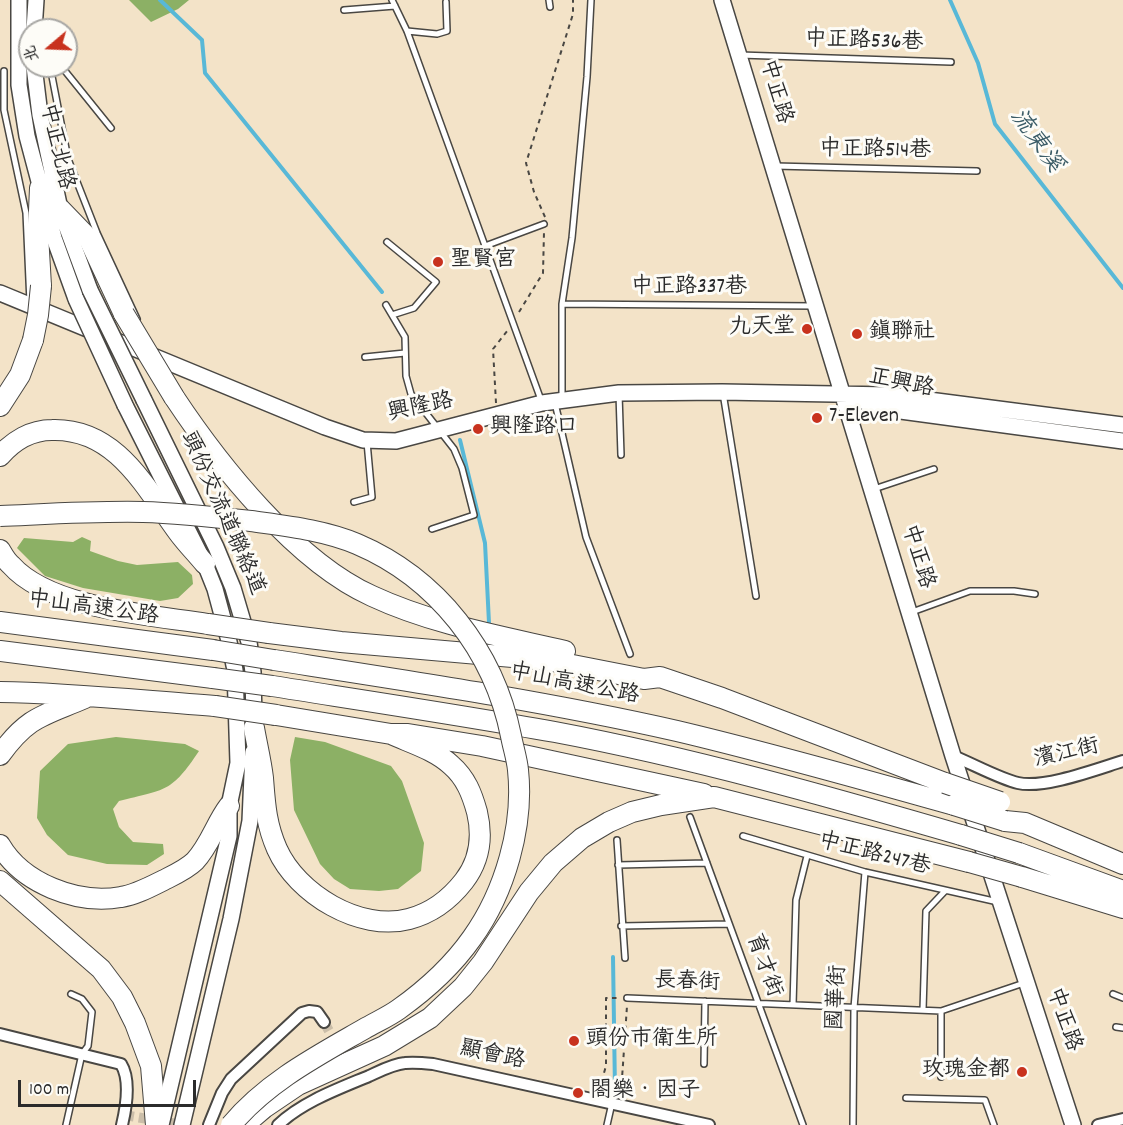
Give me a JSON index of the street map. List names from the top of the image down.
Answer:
{
  "streets": {
    "highway": ["中山高速公路"],
    "main road": [
      "中正路",
      "中正北路",
      "正興路",
      "興隆路",
      "頭份交流道聯絡道"
    ],
    "street": ["濱江街", "顯會路"],
    "lane": [
      "中正路536巷",
      "中正路514巷",
      "中正路337巷",
      "中正路247巷",
      "育才街",
      "長春街",
      "國華街"
    ]
  },
  "crossings": [
    ["中正路536巷", "中正路"],
    ["中正路", "中正路514巷"],
    ["中正路", "中正路337巷"],
    ["中正路", "正興路"],
    ["中正路", "興隆路"],
    ["中正路", "濱江街"],
    ["中正路", "中正路247巷"],
    ["中正北路", "頭份交流道聯絡道"],
    ["正興路", "興隆路"],
    ["中正路247巷", "國華街"],
    ["育才街", "長春街"],
    ["長春街", "國華街"]
  ],
  "water": ["流東溪"],
  "places": [
    "聖賢宮",
    "九天堂",
    "鎮聯社",
    "7-Eleven",
    "興隆路口",
    "頭份市衛生所",
    "玫瑰金都",
    "閤樂‧因子"
  ],
  "scale_bar": "100 m",
  "north": "left"
}
